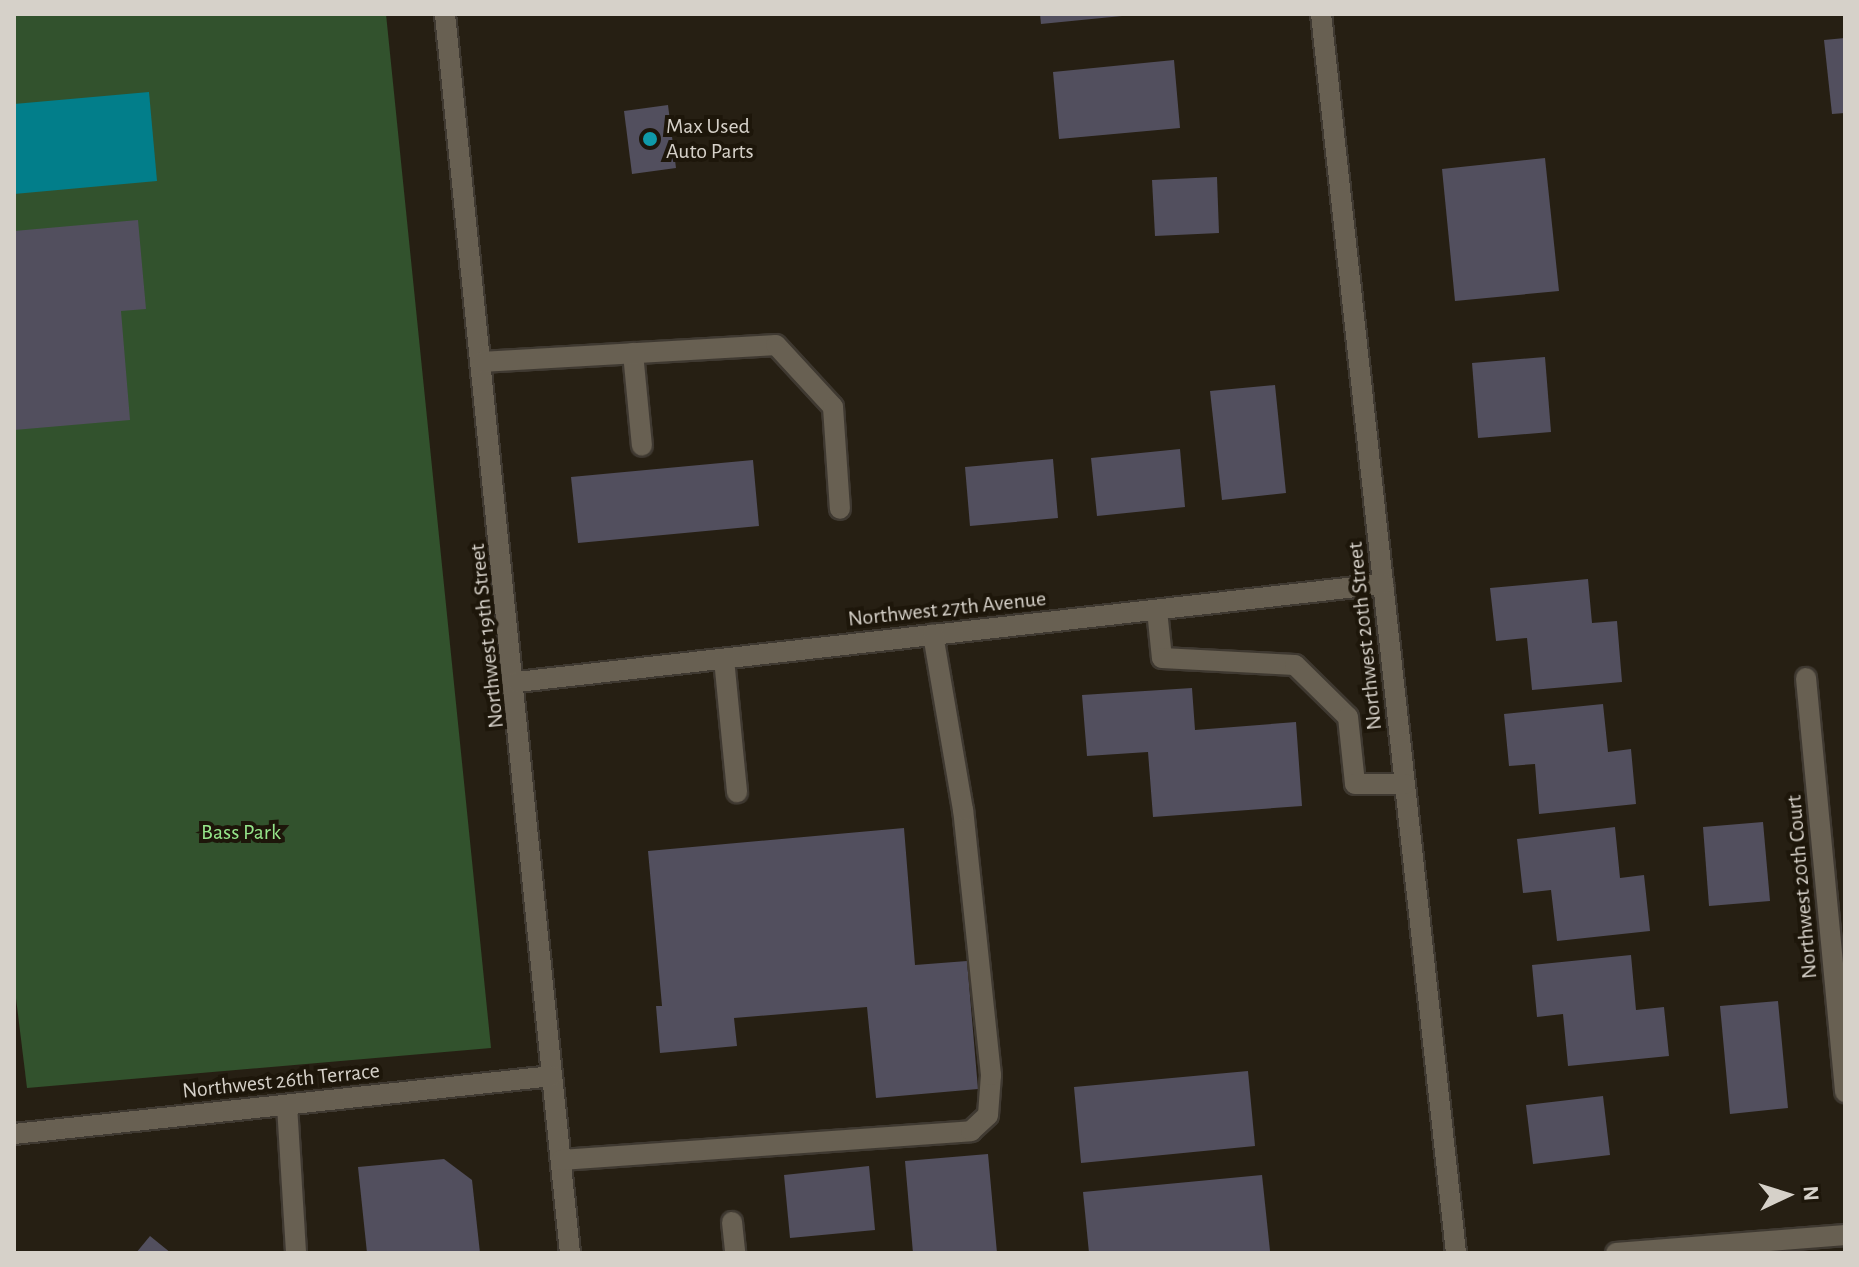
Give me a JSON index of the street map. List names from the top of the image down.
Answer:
{
  "streets": {
    "street": [
      "Northwest 27th Avenue",
      "Northwest 19th Street",
      "Northwest 20th Street",
      "Northwest 20th Court",
      "Northwest 26th Terrace"
    ]
  },
  "crossings": [
    ["Northwest 27th Avenue", "Northwest 19th Street"],
    ["Northwest 27th Avenue", "Northwest 20th Street"],
    ["Northwest 19th Street", "Northwest 26th Terrace"]
  ],
  "parks": ["Bass Park"],
  "places": ["Max Used Auto Parts"],
  "north": "right"
}
